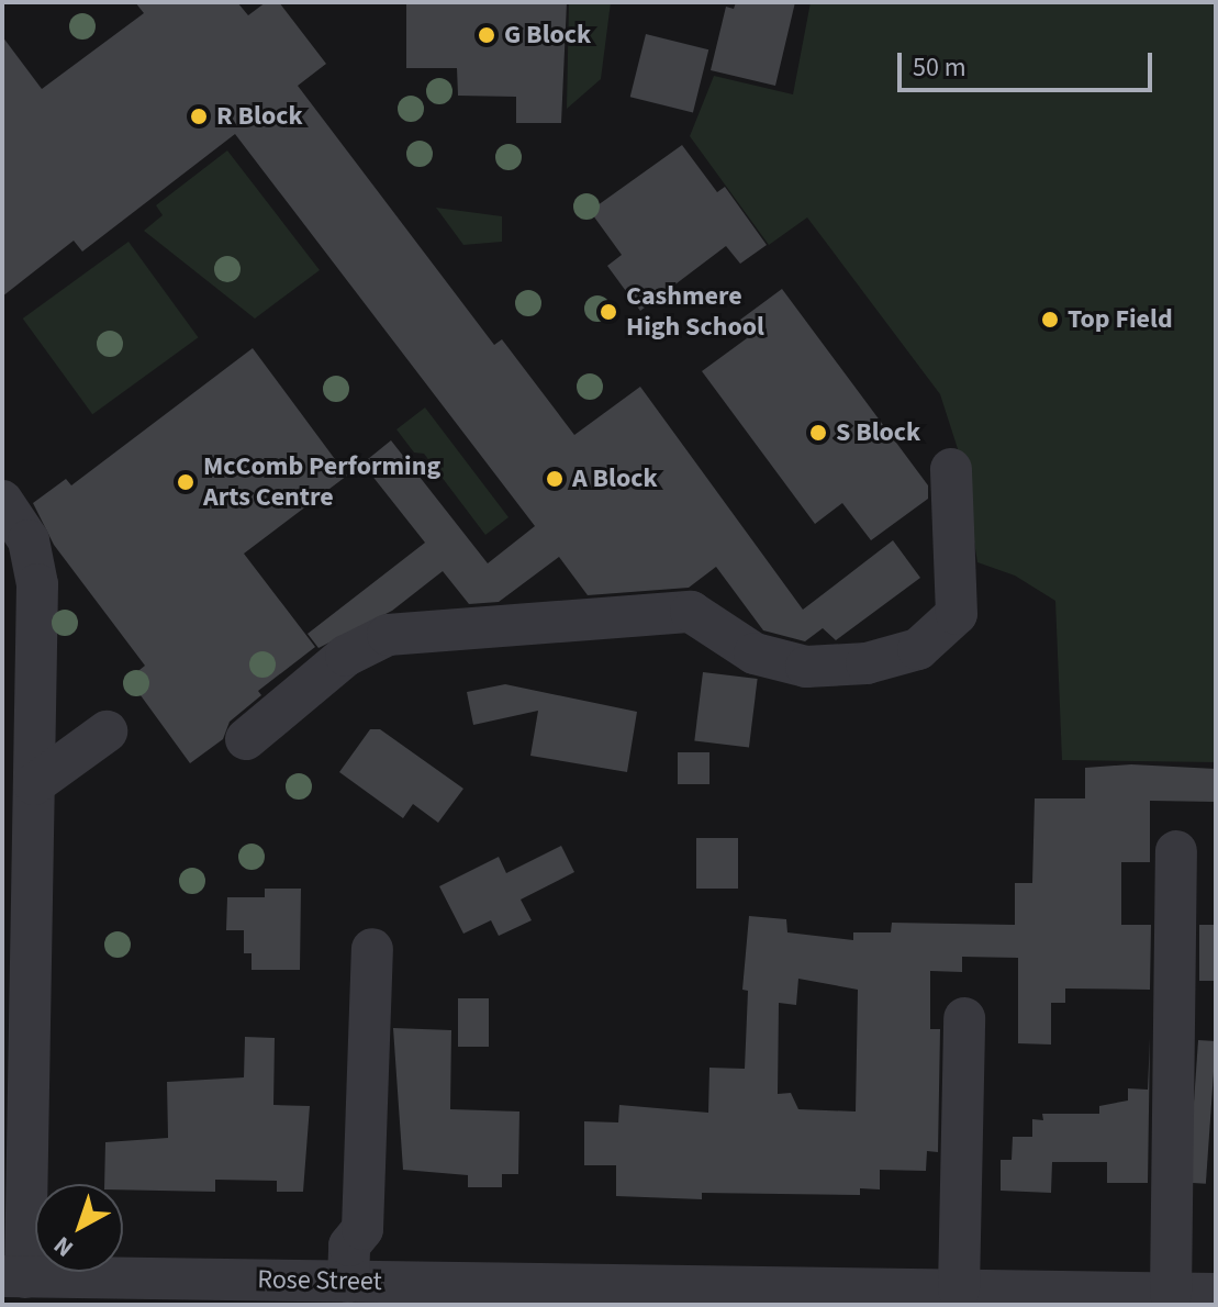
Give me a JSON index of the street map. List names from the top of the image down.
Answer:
{
  "streets": {
    "street": ["Rose Street"]
  },
  "places": [
    "G Block",
    "R Block",
    "Cashmere High School",
    "Top Field",
    "S Block",
    "A Block",
    "McComb Performing Arts Centre"
  ],
  "scale_bar": "50 m",
  "north": "bottom left"
}
